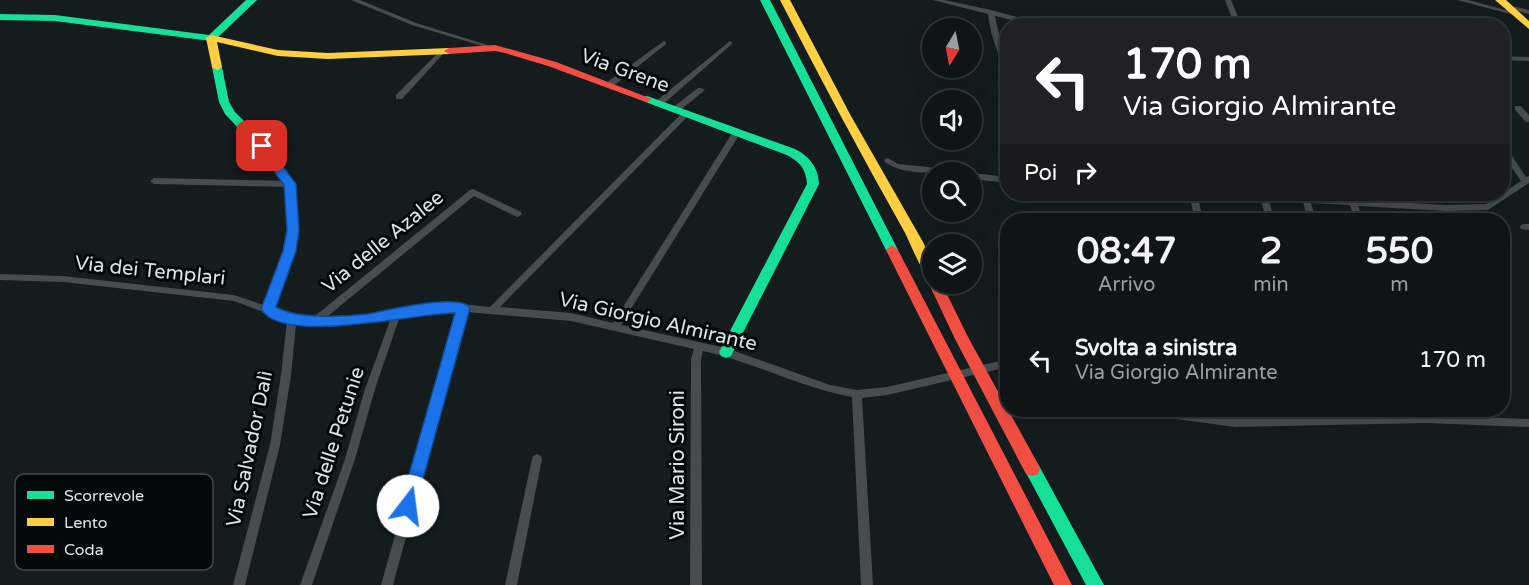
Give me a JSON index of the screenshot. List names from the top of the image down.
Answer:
{
  "streets": {
    "main road": ["Via Grene"],
    "street": [
      "Via delle Azalee",
      "Via dei Templari",
      "Via Giorgio Almirante",
      "Via delle Petunie",
      "Via Salvador Dalì",
      "Via Mario Sironi"
    ]
  },
  "crossings": [
    ["Via Grene", "Via Giorgio Almirante"],
    ["Via delle Azalee", "Via Giorgio Almirante"],
    ["Via dei Templari", "Via Giorgio Almirante"],
    ["Via dei Templari", "Via Salvador Dalì"],
    ["Via Giorgio Almirante", "Via delle Petunie"],
    ["Via Giorgio Almirante", "Via Salvador Dalì"],
    ["Via Giorgio Almirante", "Via Mario Sironi"]
  ],
  "legend": ["Scorrevole", "Lento", "Coda"],
  "north": "bottom",
  "page": {
    "turn": ["170 m", "Via Giorgio Almirante"],
    "then": "Poi",
    "eta": [
      "08:47",
      "Arrivo",
      "2",
      "min",
      "550",
      "m"
    ],
    "list": [
      {
        "name": "Svolta a sinistra",
        "note": "Via Giorgio Almirante",
        "value": "170 m"
      }
    ]
  }
}
